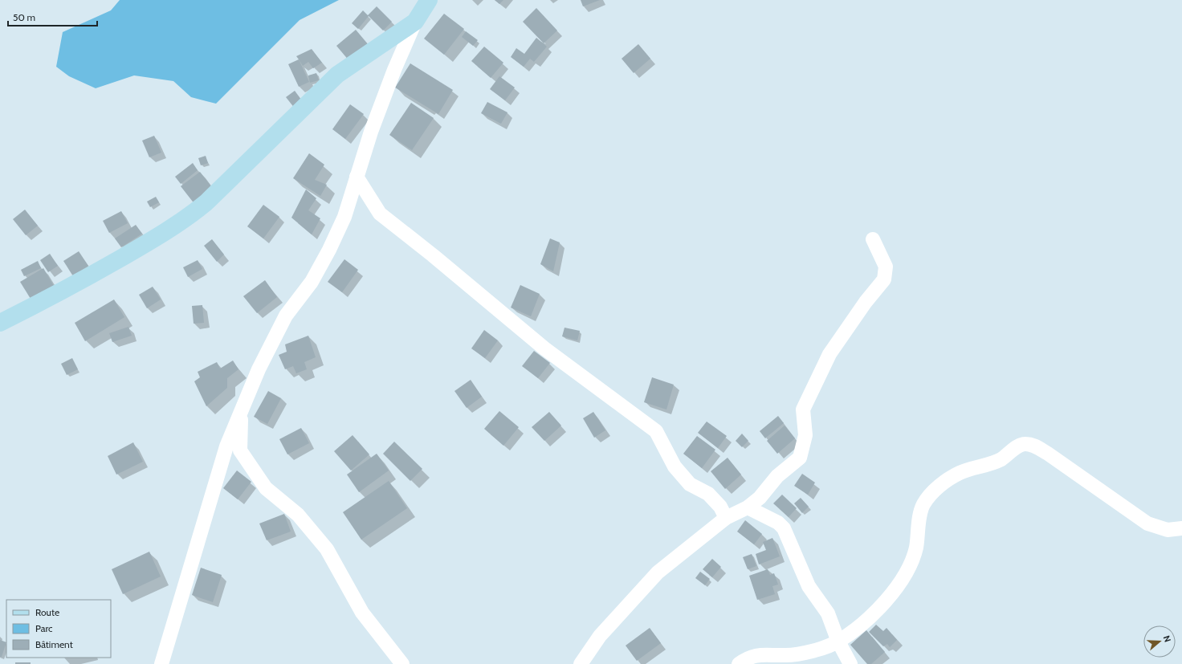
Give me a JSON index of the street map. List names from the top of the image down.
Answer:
{
  "legend": ["Route", "Parc", "Bâtiment"],
  "scale_bar": "50 m",
  "north": "right"
}
